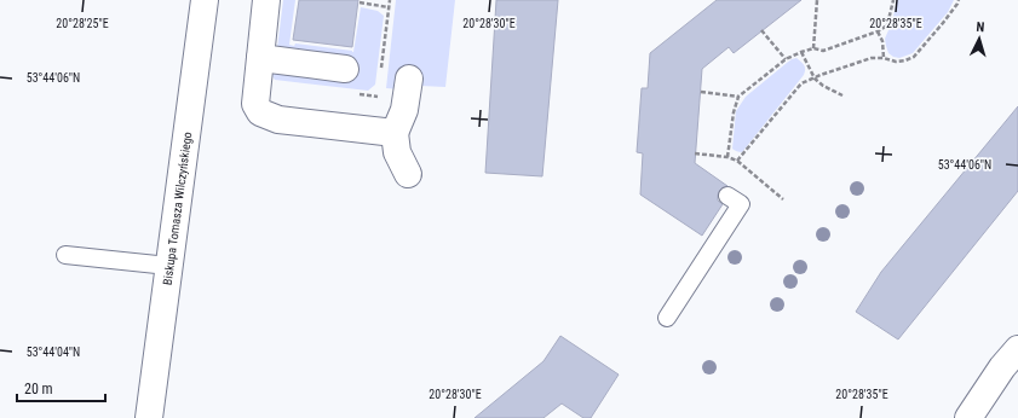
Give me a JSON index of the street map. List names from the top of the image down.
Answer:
{
  "streets": {
    "street": ["Biskupa Tomasza Wilczyńskiego"]
  },
  "scale_bar": "20 m",
  "north": "top",
  "coordinates": [
    "20°28'25\"E",
    "20°28'30\"E",
    "20°28'35\"E",
    "53°44'06\"N",
    "53°44'04\"N"
  ]
}
